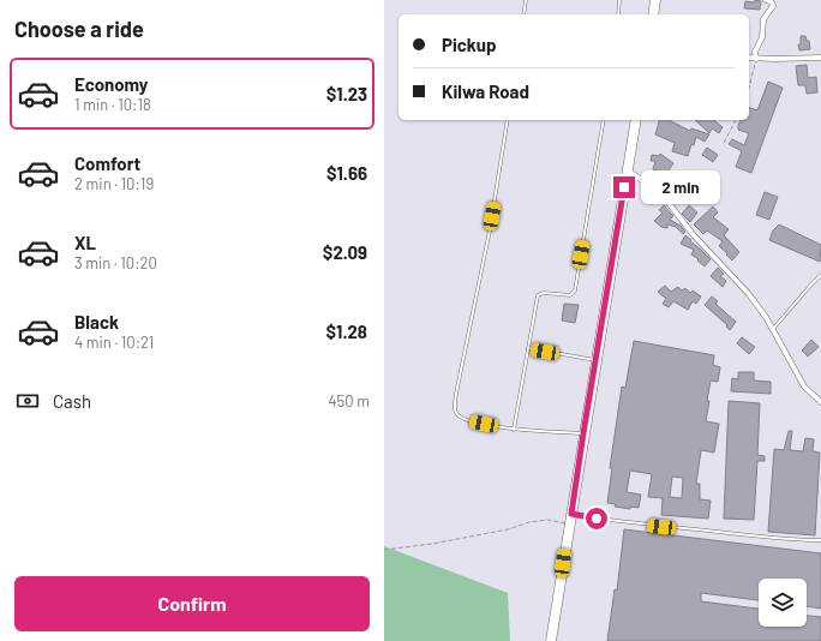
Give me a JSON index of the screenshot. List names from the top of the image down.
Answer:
{
  "page": {
    "heading": "Choose a ride",
    "banner": ["Pickup", "Kilwa Road"],
    "list": [
      {
        "name": "Economy",
        "note": "1 min · 10:18",
        "value": "$1.23"
      },
      {
        "name": "Comfort",
        "note": "2 min · 10:19",
        "value": "$1.66"
      },
      {
        "name": "XL",
        "note": "3 min · 10:20",
        "value": "$2.09"
      },
      {
        "name": "Black",
        "note": "4 min · 10:21",
        "value": "$1.28"
      }
    ],
    "bubble": "2 min",
    "pay": ["Cash", "450 m"],
    "buttons": "Confirm"
  }
}
